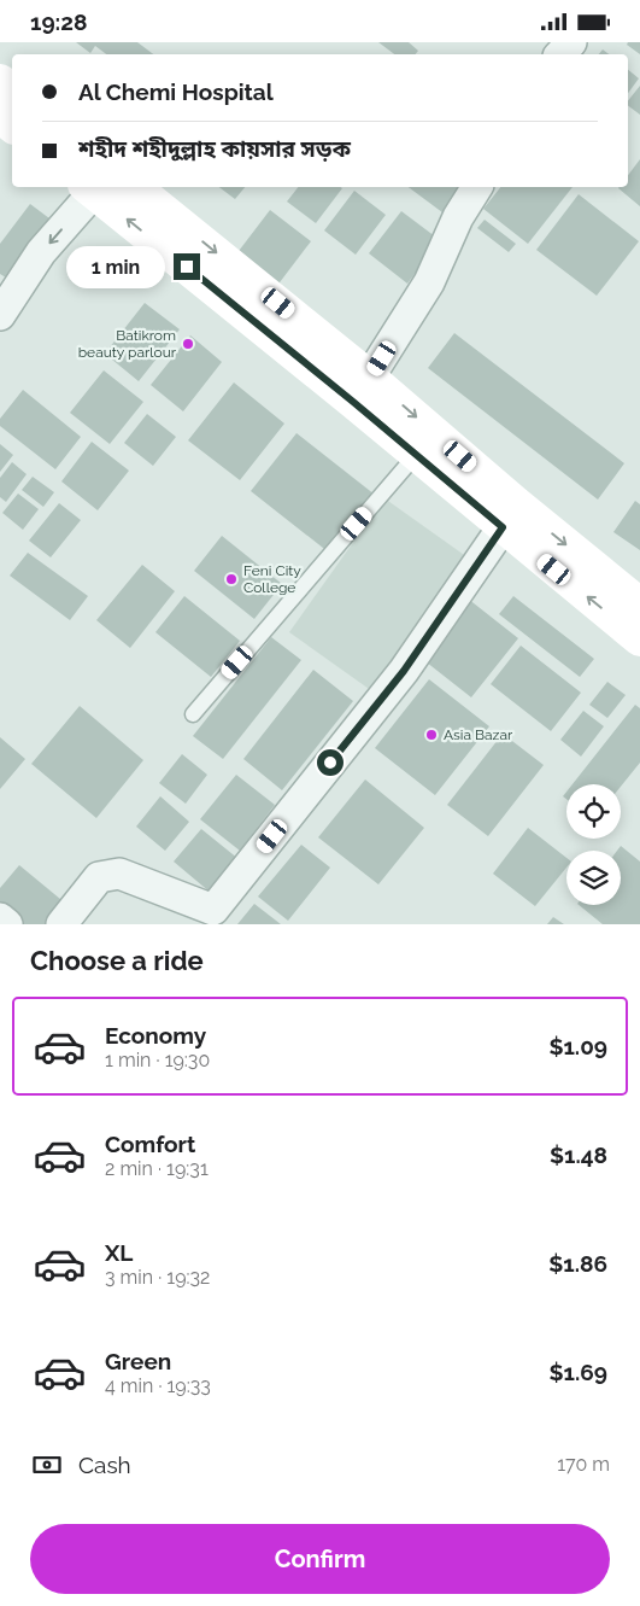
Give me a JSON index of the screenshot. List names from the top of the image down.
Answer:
{
  "places": ["Batikrom beauty parlour", "Feni City College", "Asia Bazar"],
  "page": {
    "status": "19:28",
    "banner": ["Al Chemi Hospital", "শহীদ শহীদুল্লাহ কায়সার সড়ক"],
    "bubble": "1 min",
    "heading": "Choose a ride",
    "list": [
      {
        "name": "Economy",
        "note": "1 min · 19:30",
        "value": "$1.09"
      },
      {
        "name": "Comfort",
        "note": "2 min · 19:31",
        "value": "$1.48"
      },
      {
        "name": "XL",
        "note": "3 min · 19:32",
        "value": "$1.86"
      },
      {
        "name": "Green",
        "note": "4 min · 19:33",
        "value": "$1.69"
      }
    ],
    "pay": ["Cash", "170 m"],
    "buttons": "Confirm"
  }
}
